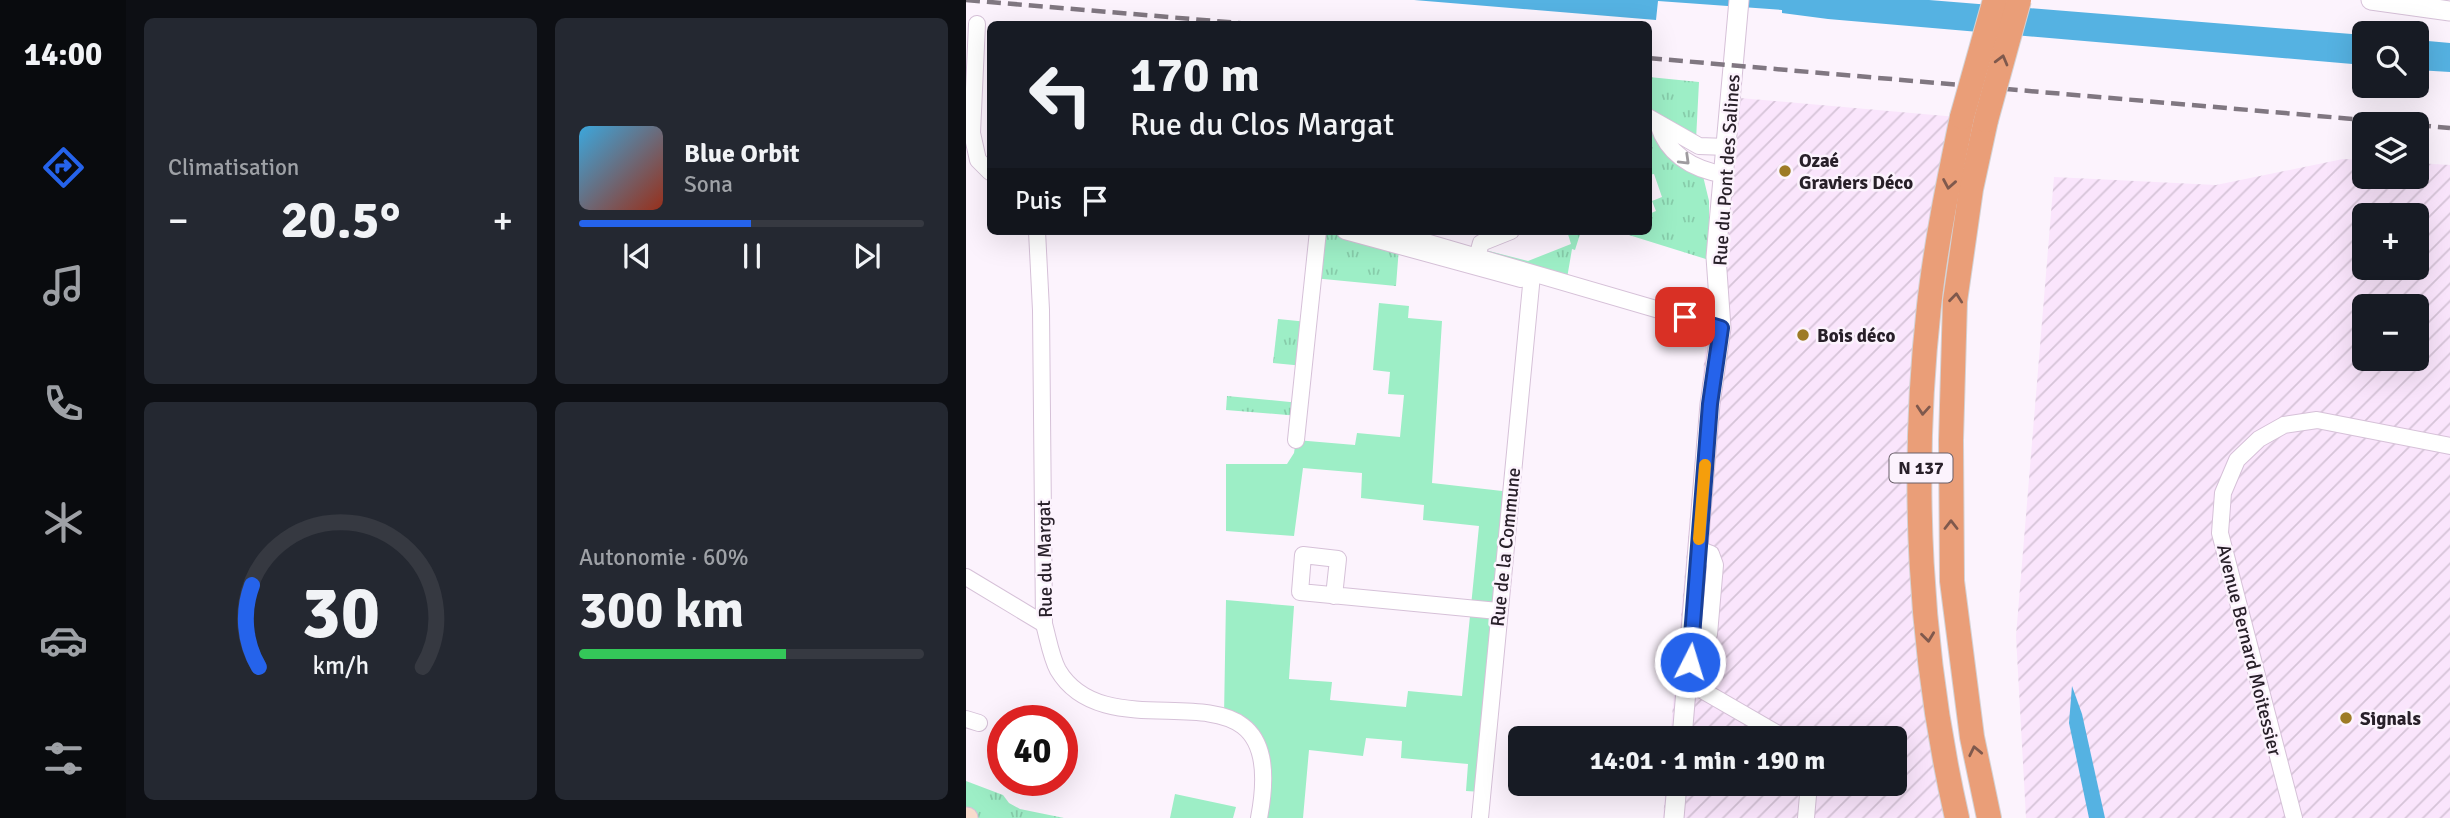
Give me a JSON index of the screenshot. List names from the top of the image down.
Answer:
{
  "streets": {
    "highway": ["N 137"],
    "street": [
      "Rue du Pont des Salines",
      "Rue de la Commune",
      "Rue du Margat",
      "Avenue Bernard Moitessier"
    ]
  },
  "places": ["Ozaé Graviers Déco", "Bois déco", "Signals"],
  "page": {
    "tabs": "14:00",
    "tile": [
      "Climatisation",
      ["Autonomie · 60%", "300 km"]
    ],
    "map_buttons": ["+", "−"],
    "turn": ["170 m", "Rue du Clos Margat"],
    "song": ["Blue Orbit", "Sona"],
    "then": "Puis",
    "heat": ["−", "20.5°", "+"],
    "limit": "40",
    "trip": "14:01 · 1 min · 190 m",
    "gauge": ["30", "km/h"]
  }
}
